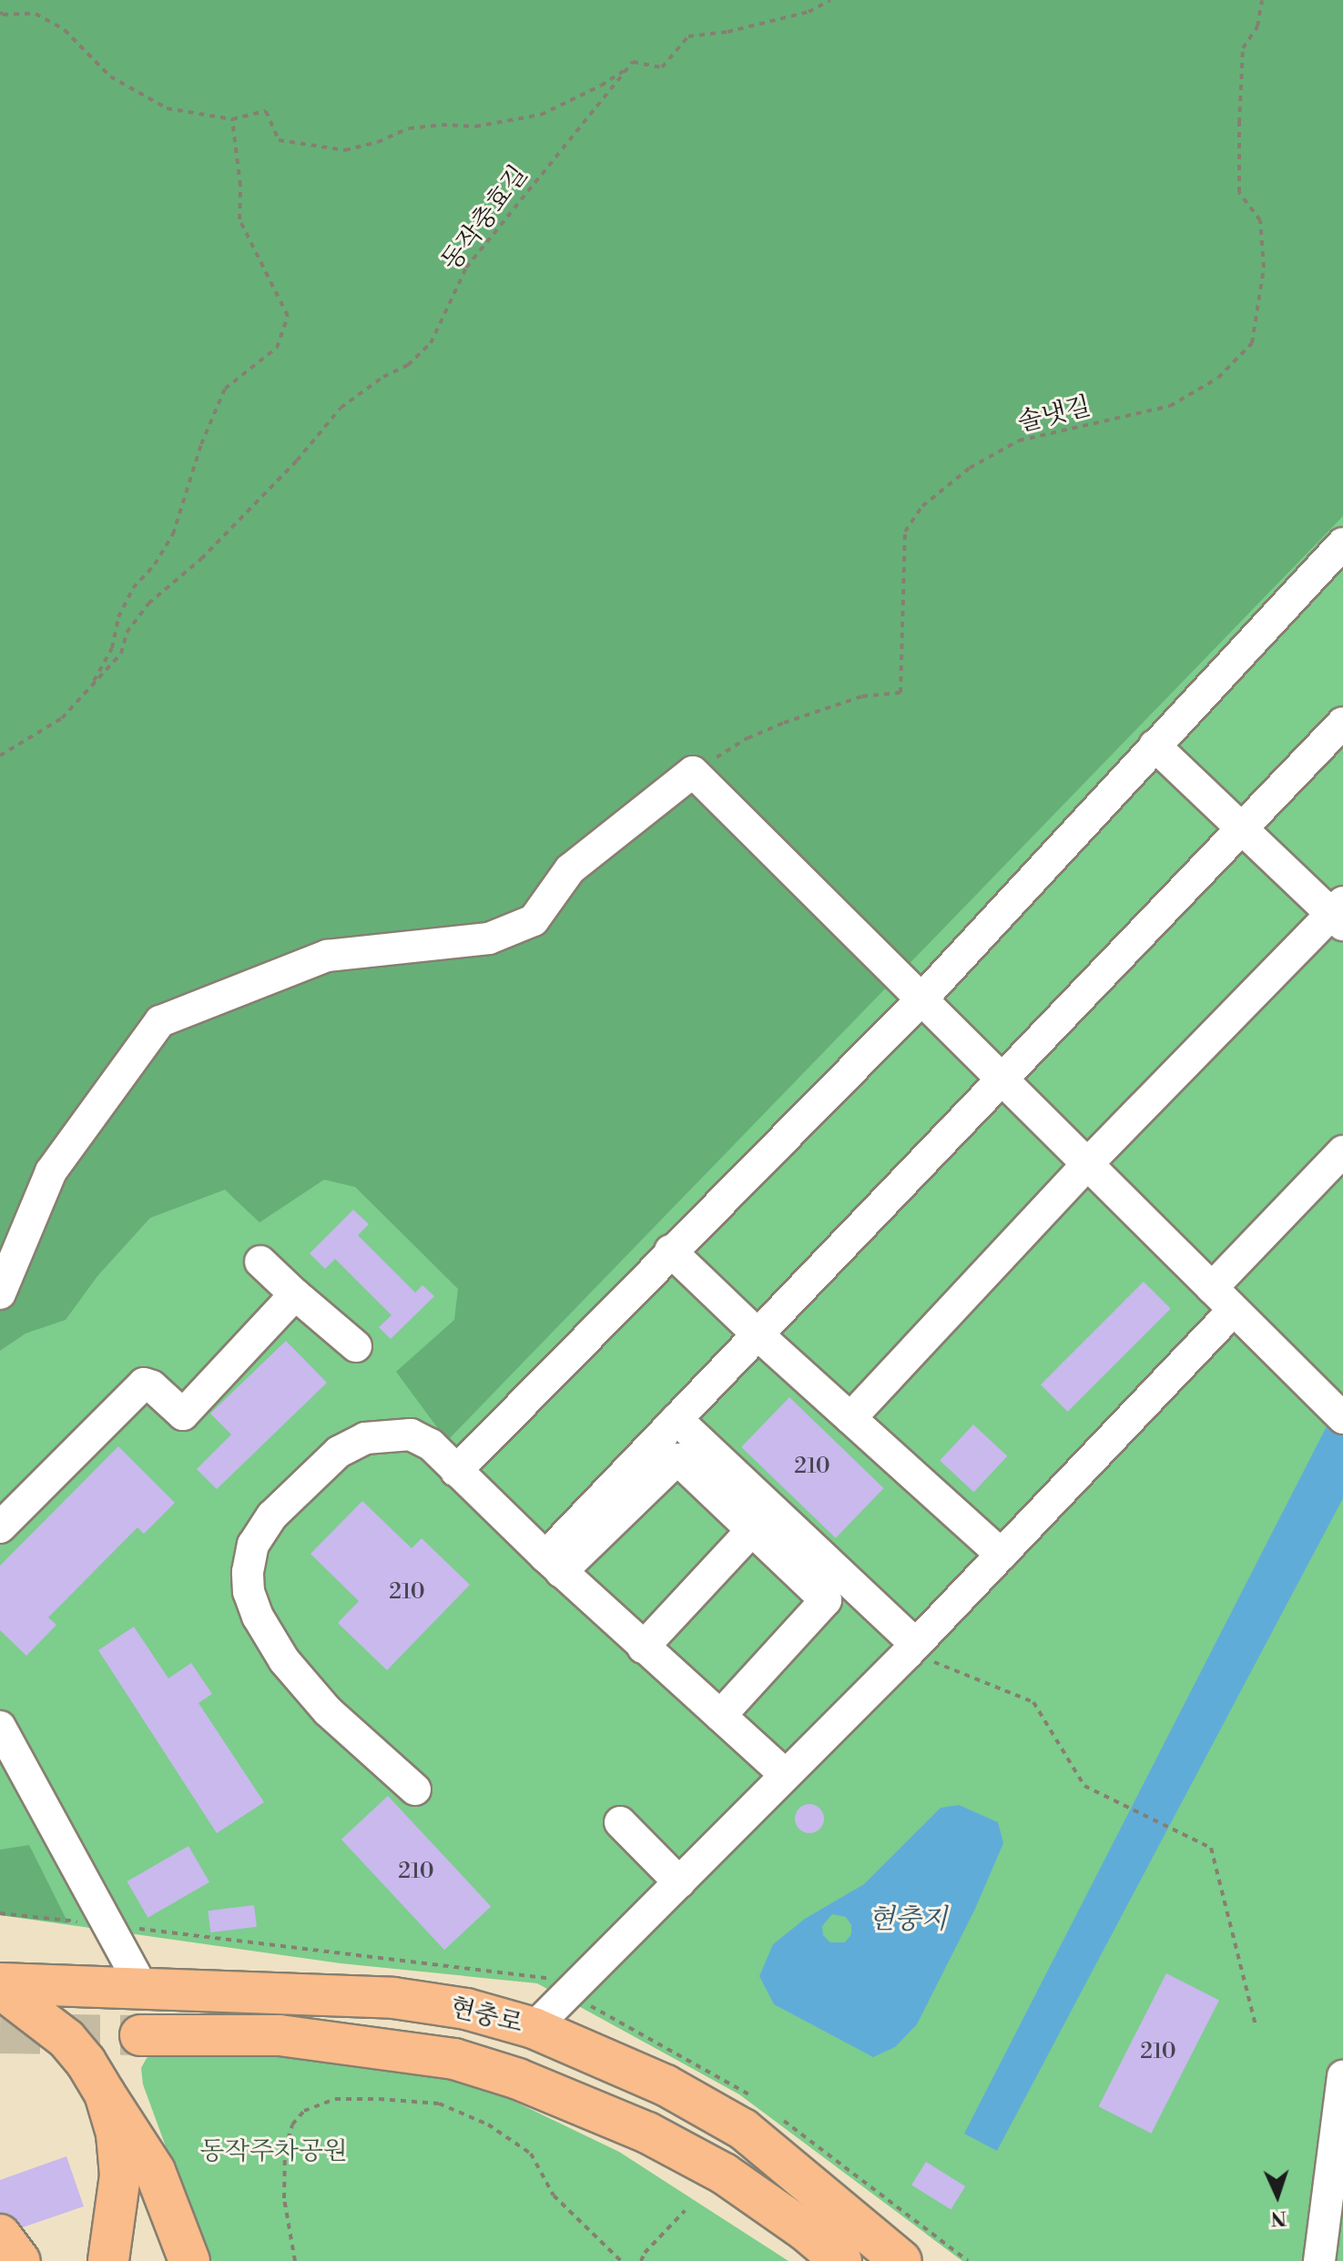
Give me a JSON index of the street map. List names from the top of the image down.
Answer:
{
  "streets": {
    "main road": ["현충로"],
    "path": ["동작충효길", "솔냇길"]
  },
  "water": ["현충지"],
  "parks": ["동작주차공원"],
  "house_numbers": [
    "210",
    "210",
    "210",
    "210"
  ],
  "north": "bottom"
}
